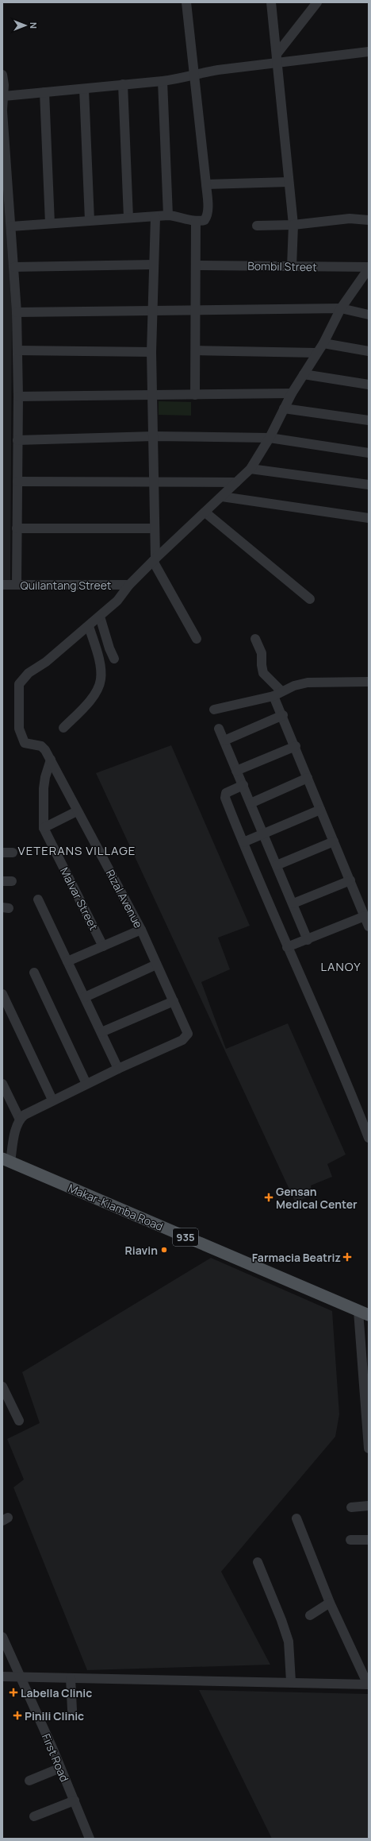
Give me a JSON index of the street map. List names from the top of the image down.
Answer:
{
  "streets": {
    "main road": ["Makar-Kiamba Road", "935"],
    "street": [
      "Bombil Street",
      "Quilantang Street",
      "Malvar Street",
      "Rizal Avenue",
      "First Road"
    ]
  },
  "crossings": [
    ["Malvar Street", "Rizal Avenue"]
  ],
  "districts": ["VETERANS VILLAGE", "LANOY"],
  "places": {
    "health": [
      "Gensan Medical Center",
      "Farmacia Beatriz",
      "Labella Clinic",
      "Pinili Clinic"
    ],
    "other": ["Riavin"]
  },
  "north": "right"
}
